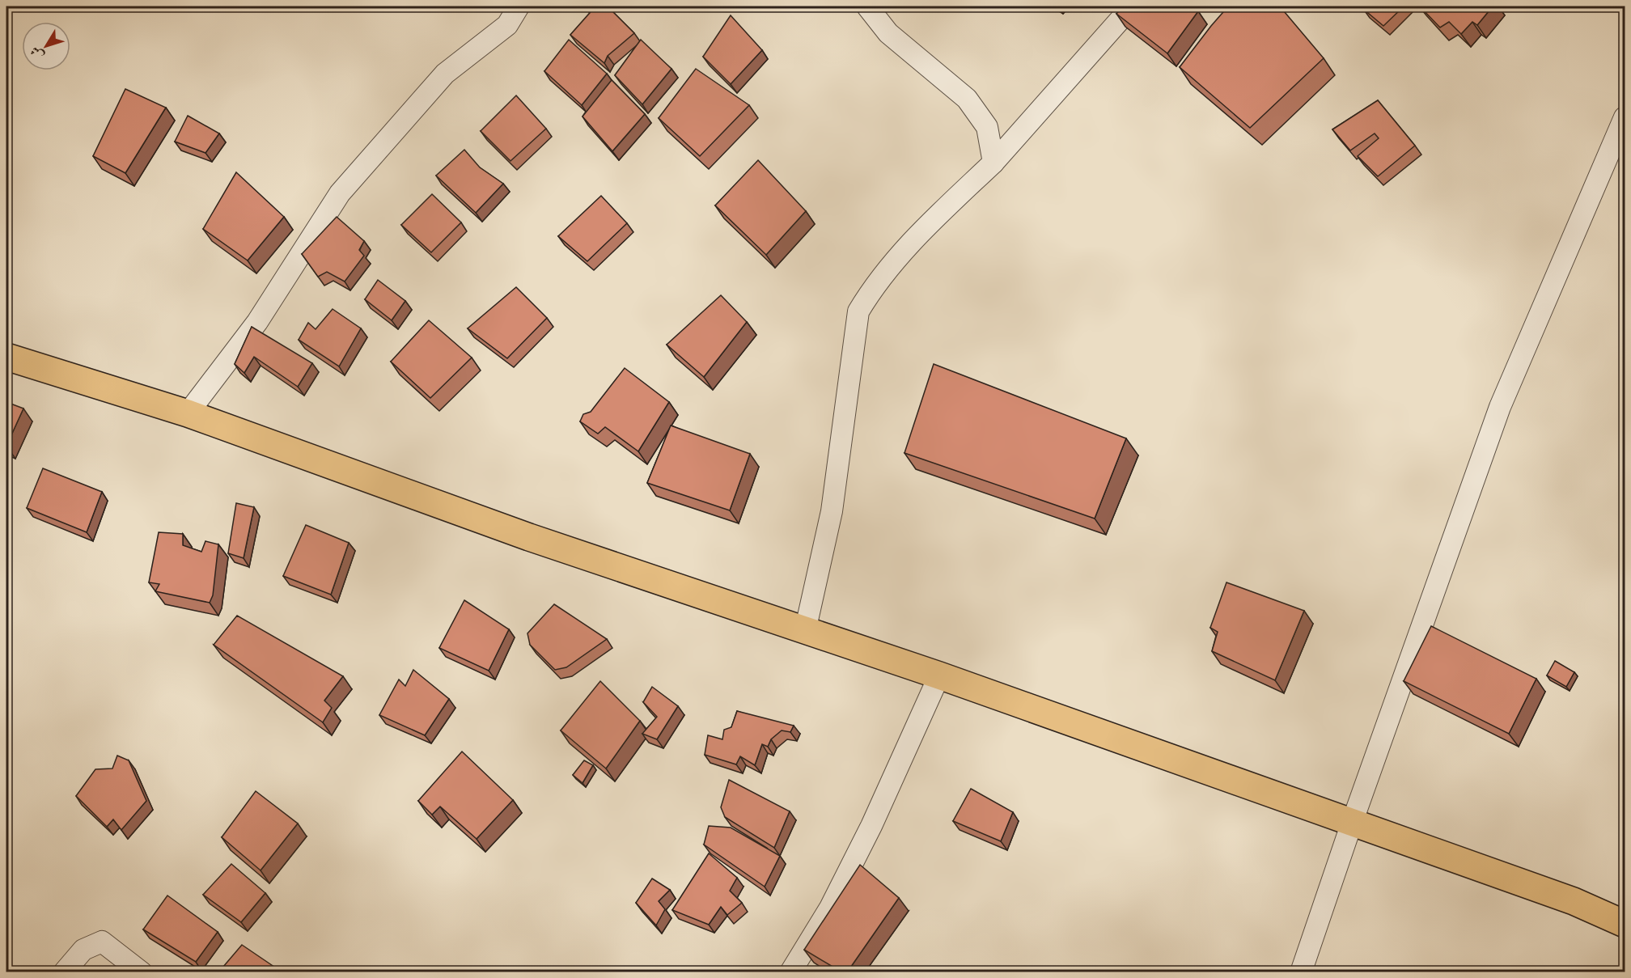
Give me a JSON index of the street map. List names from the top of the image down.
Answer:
{
  "north": "bottom left"
}
